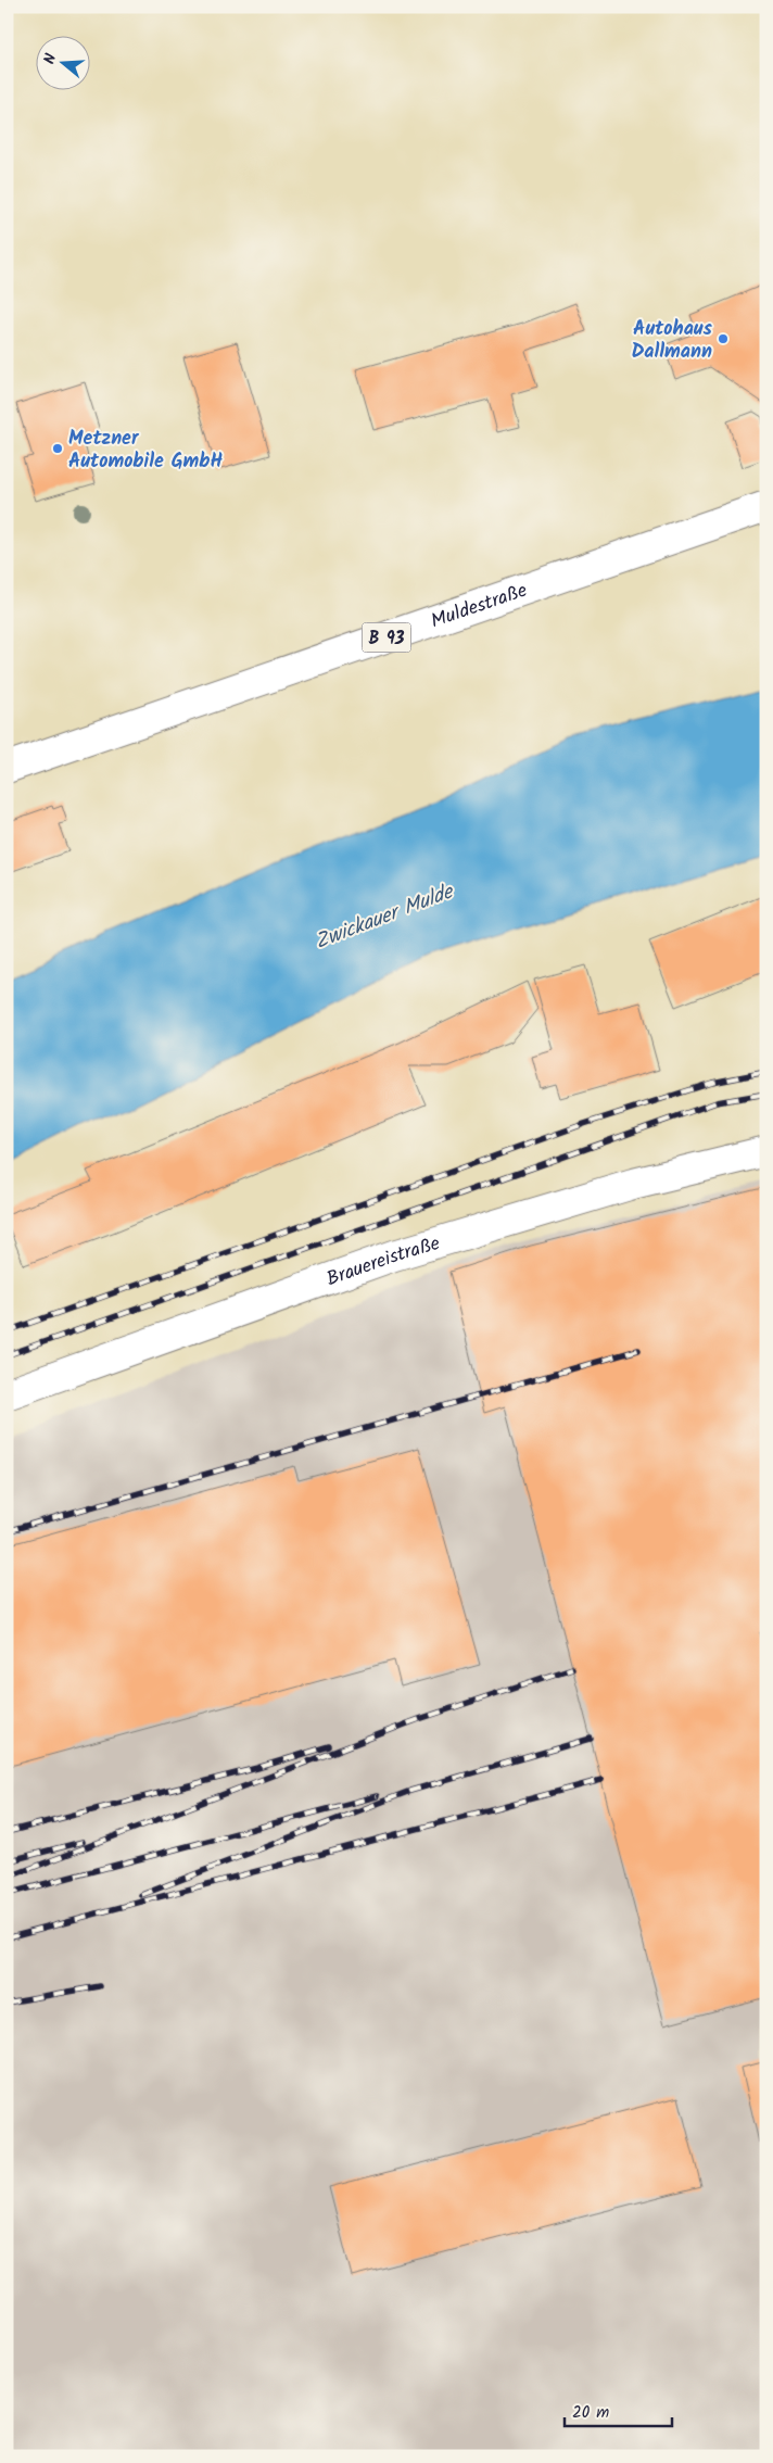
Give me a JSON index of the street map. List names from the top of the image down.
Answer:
{
  "streets": {
    "main road": ["Muldestraße", "B 93", "Brauereistraße"]
  },
  "water": ["Zwickauer Mulde"],
  "places": ["Autohaus Dallmann", "Metzner Automobile GmbH"],
  "scale_bar": "20 m",
  "north": "left"
}
